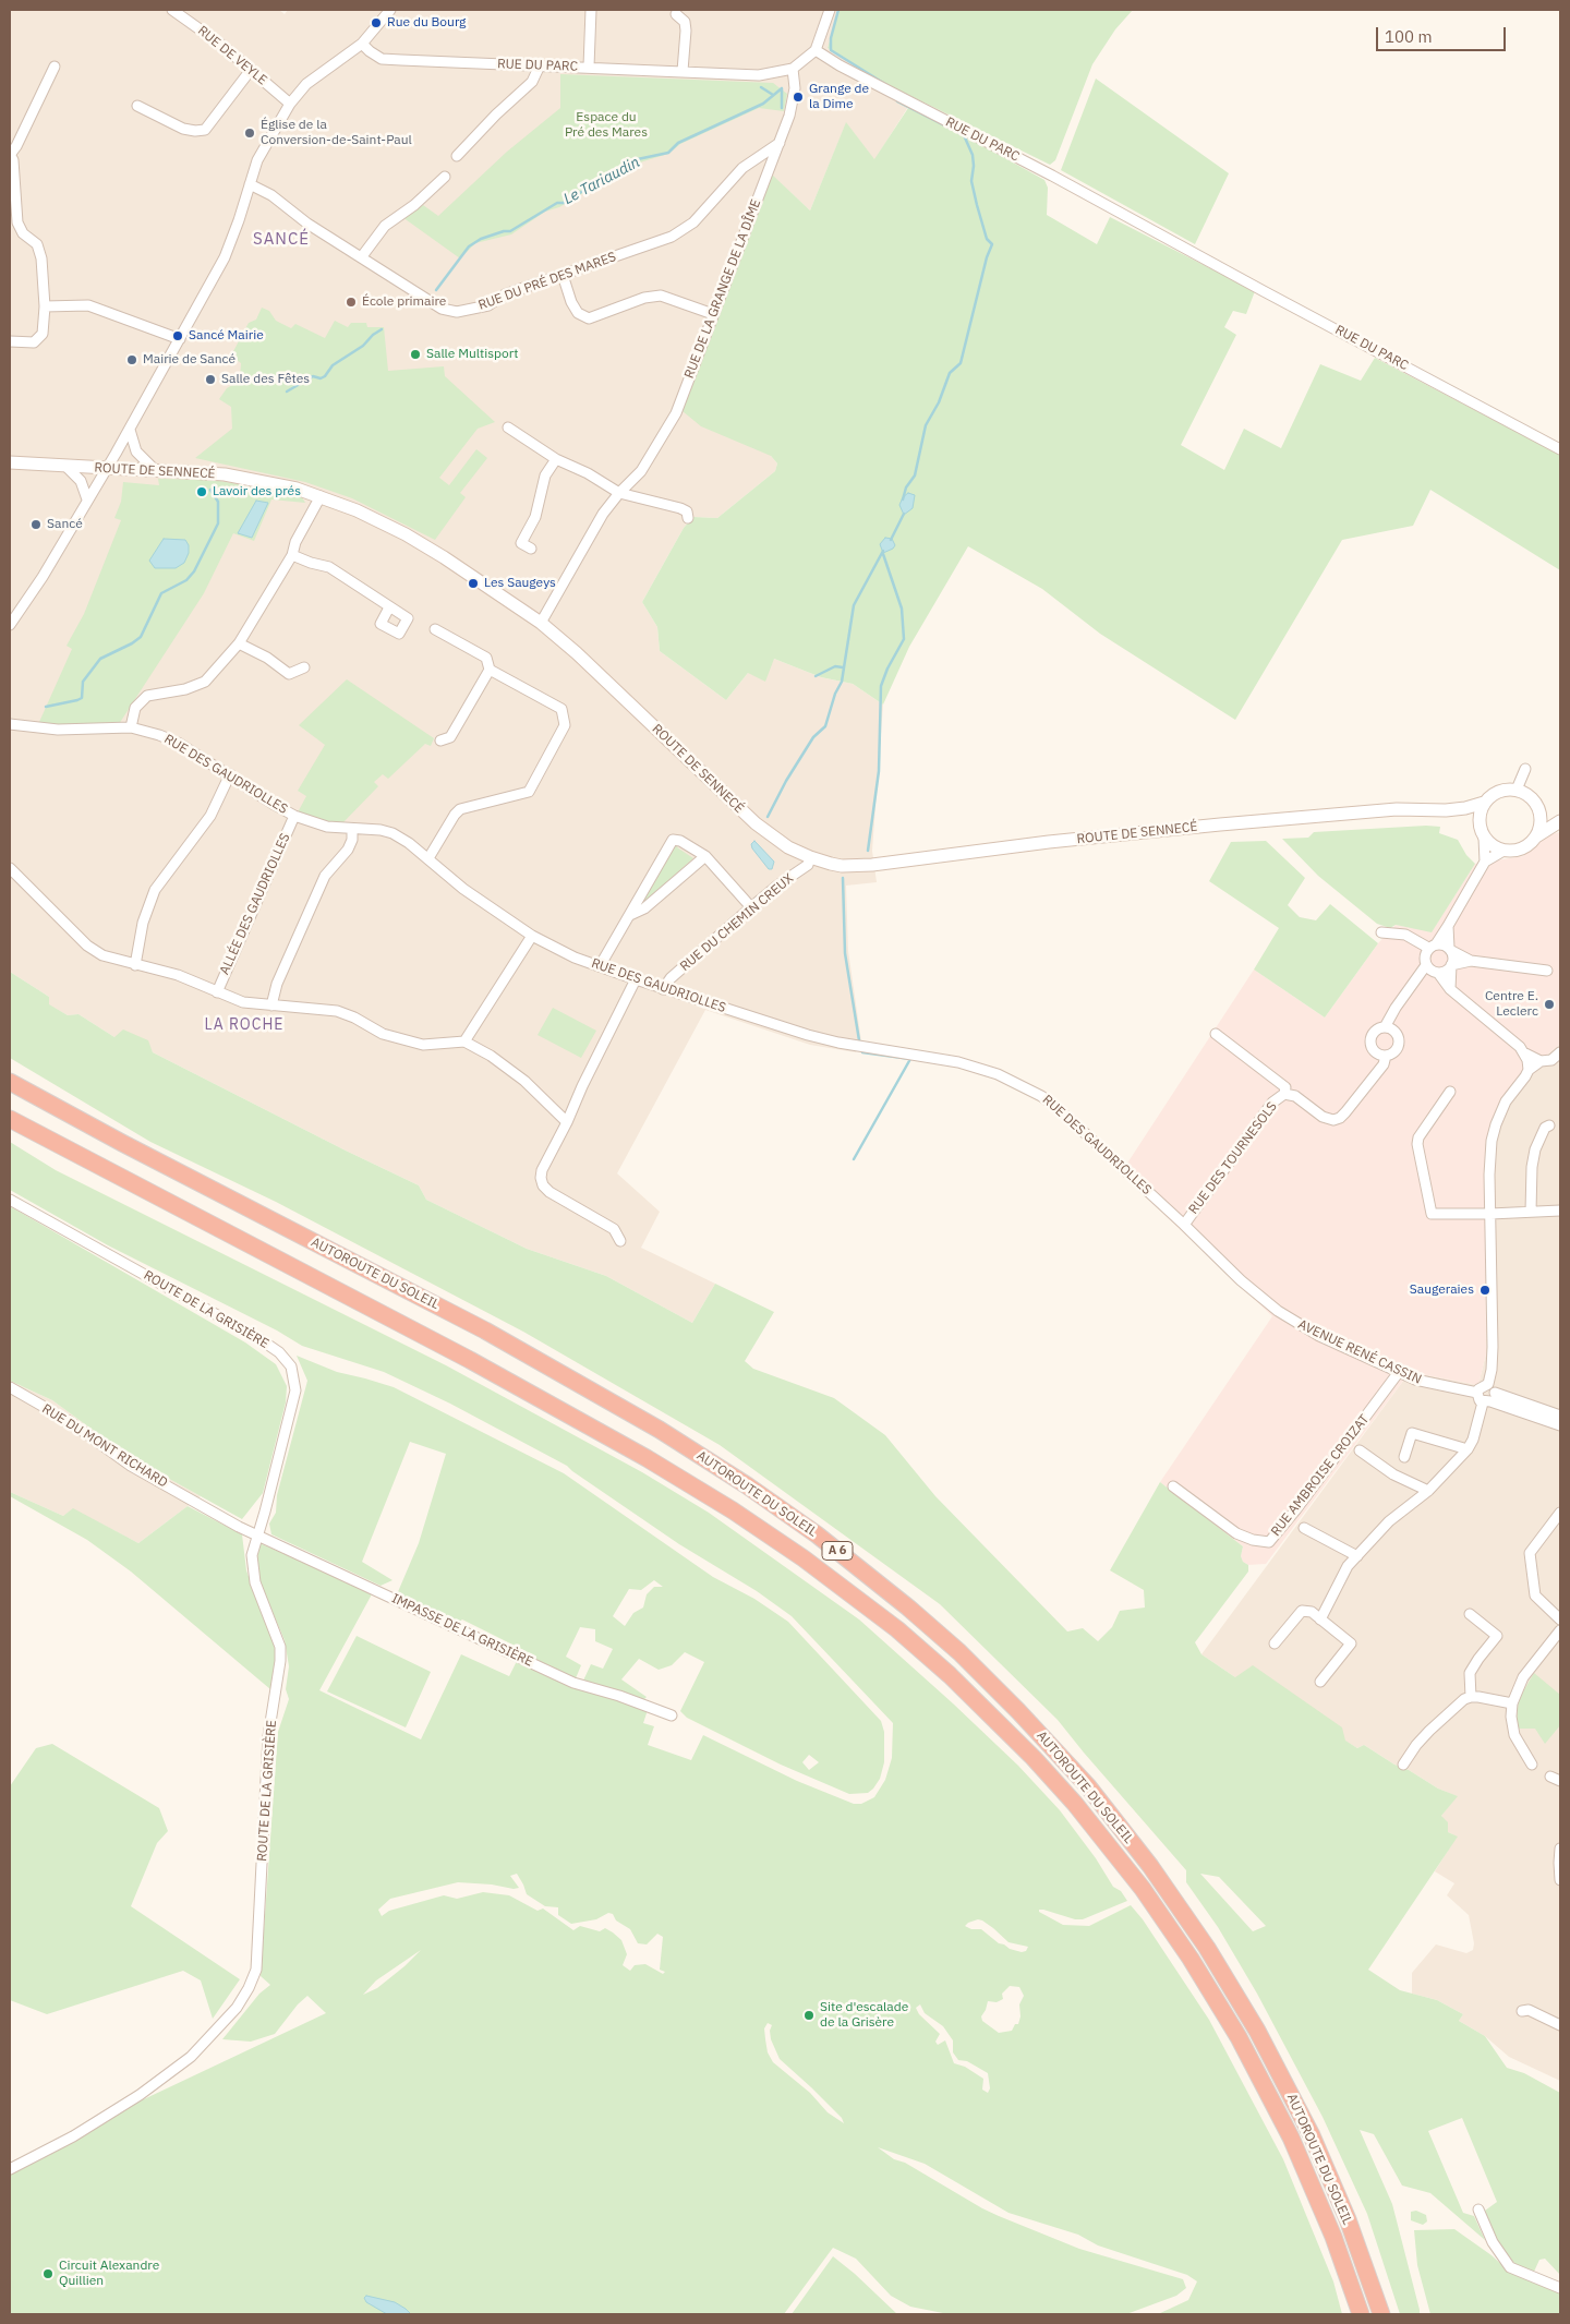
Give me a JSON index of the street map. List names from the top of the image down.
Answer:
{
  "streets": {
    "highway": ["AUTOROUTE DU SOLEIL", "A 6"],
    "street": [
      "RUE DE VEYLE",
      "RUE DU PARC",
      "RUE DU PRÉ DES MARES",
      "RUE DE LA GRANGE DE LA DÎME",
      "ROUTE DE SENNECÉ",
      "RUE DES GAUDRIOLLES",
      "ALLÉE DES GAUDRIOLLES",
      "RUE DU CHEMIN CREUX",
      "RUE DES TOURNESOLS",
      "ROUTE DE LA GRISIÈRE",
      "AVENUE RENÉ CASSIN",
      "RUE DU MONT RICHARD",
      "RUE AMBROISE CROIZAT",
      "IMPASSE DE LA GRISIÈRE"
    ]
  },
  "crossings": [
    ["RUE DU PARC", "RUE DE LA GRANGE DE LA DÎME"],
    ["RUE DU PRÉ DES MARES", "RUE DE LA GRANGE DE LA DÎME"],
    ["RUE DE LA GRANGE DE LA DÎME", "ROUTE DE SENNECÉ"],
    ["ROUTE DE SENNECÉ", "RUE DU CHEMIN CREUX"],
    ["RUE DES GAUDRIOLLES", "ALLÉE DES GAUDRIOLLES"],
    ["RUE DES GAUDRIOLLES", "RUE DU CHEMIN CREUX"],
    ["RUE DES GAUDRIOLLES", "RUE DES TOURNESOLS"],
    ["RUE DES GAUDRIOLLES", "AVENUE RENÉ CASSIN"],
    ["ROUTE DE LA GRISIÈRE", "RUE DU MONT RICHARD"],
    ["ROUTE DE LA GRISIÈRE", "IMPASSE DE LA GRISIÈRE"],
    ["AVENUE RENÉ CASSIN", "RUE AMBROISE CROIZAT"],
    ["RUE DU MONT RICHARD", "IMPASSE DE LA GRISIÈRE"]
  ],
  "districts": ["SANCÉ", "LA ROCHE"],
  "water": ["Le Tariaudin"],
  "parks": ["Espace du Pré des Mares"],
  "places": [
    "Rue du Bourg",
    "Grange de la Dime",
    "Église de la Conversion-de-Saint-Paul",
    "École primaire",
    "Sancé Mairie",
    "Salle Multisport",
    "Mairie de Sancé",
    "Salle des Fêtes",
    "Lavoir des prés",
    "Sancé",
    "Les Saugeys",
    "Centre E. Leclerc",
    "Saugeraies",
    "Site d'escalade de la Grisère",
    "Circuit Alexandre Quillien"
  ],
  "scale_bar": "100 m"
}
